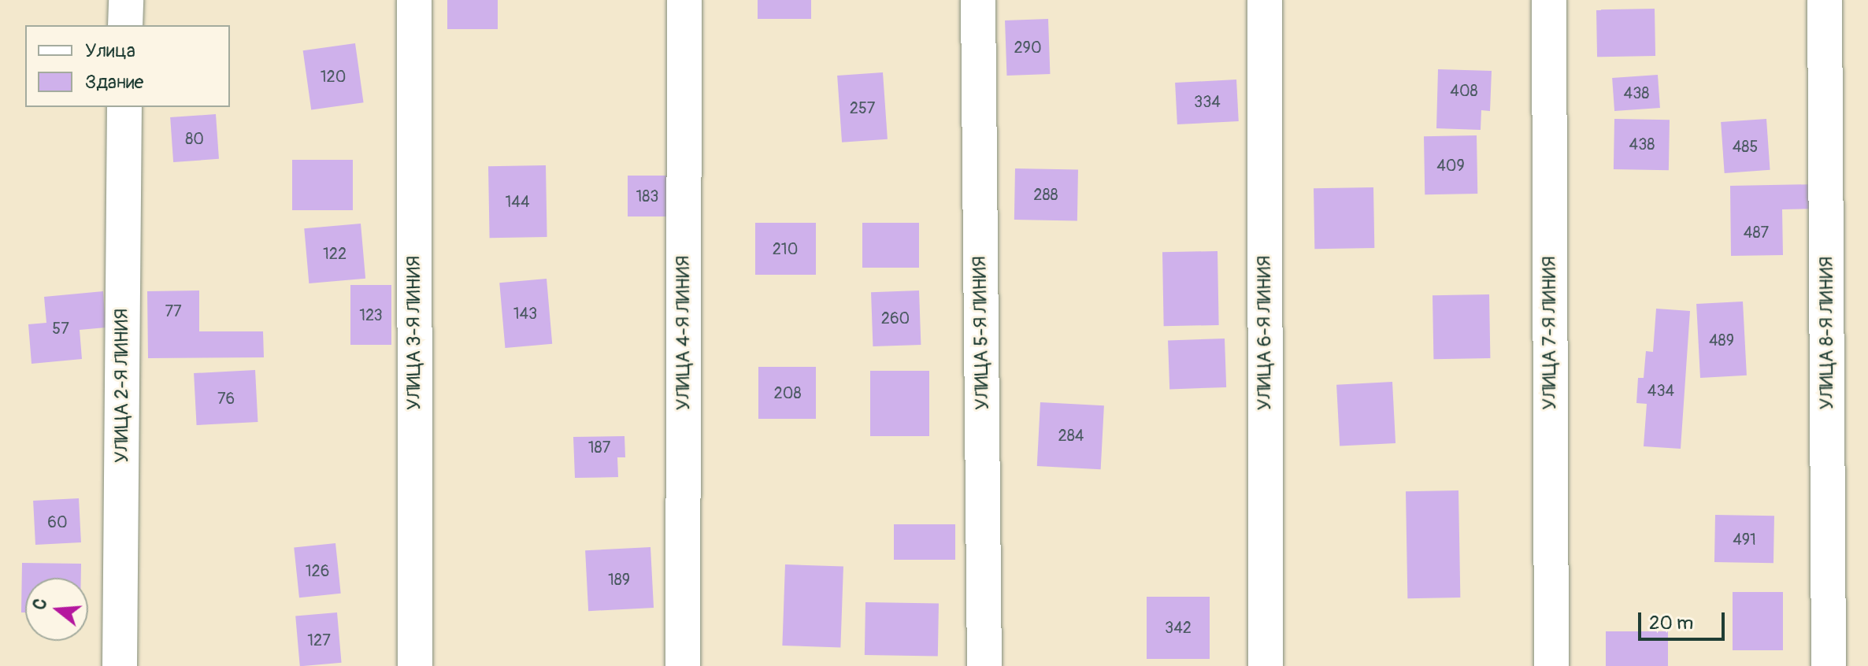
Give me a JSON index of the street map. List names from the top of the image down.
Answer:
{
  "streets": {
    "street": [
      "УЛИЦА 3-Я ЛИНИЯ",
      "УЛИЦА 4-Я ЛИНИЯ",
      "УЛИЦА 5-Я ЛИНИЯ",
      "УЛИЦА 6-Я ЛИНИЯ",
      "УЛИЦА 7-Я ЛИНИЯ",
      "УЛИЦА 8-Я ЛИНИЯ",
      "УЛИЦА 2-Я ЛИНИЯ"
    ]
  },
  "house_numbers": [
    "290",
    "120",
    "408",
    "438",
    "334",
    "257",
    "80",
    "438",
    "485",
    "409",
    "288",
    "183",
    "144",
    "487",
    "210",
    "122",
    "77",
    "143",
    "123",
    "260",
    "57",
    "489",
    "434",
    "208",
    "76",
    "284",
    "187",
    "60",
    "491",
    "126",
    "189",
    "342",
    "127"
  ],
  "legend": ["Улица", "Здание"],
  "scale_bar": "20 m",
  "north": "left"
}
